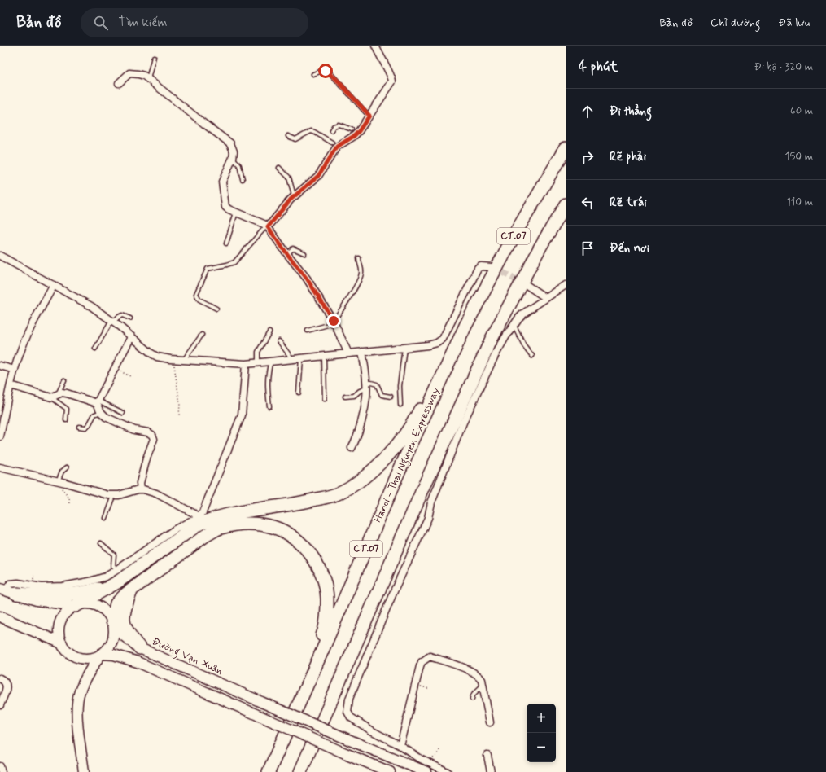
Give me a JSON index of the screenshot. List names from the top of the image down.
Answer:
{
  "streets": {
    "highway": ["CT.07", "Hanoi - Thai Nguyen Expressway"],
    "main road": ["Đường Vạn Xuân"]
  },
  "page": {
    "header": "Bản đồ",
    "search": "Tìm kiếm",
    "nav": ["Bản đồ", "Chỉ đường", "Đã lưu"],
    "heading": ["4 phút", "Đi bộ · 320 m"],
    "list": [
      ["Đi thẳng", "60 m"],
      ["Rẽ phải", "150 m"],
      ["Rẽ trái", "110 m"],
      "Đến nơi"
    ],
    "map_buttons": ["+", "−"]
  }
}
